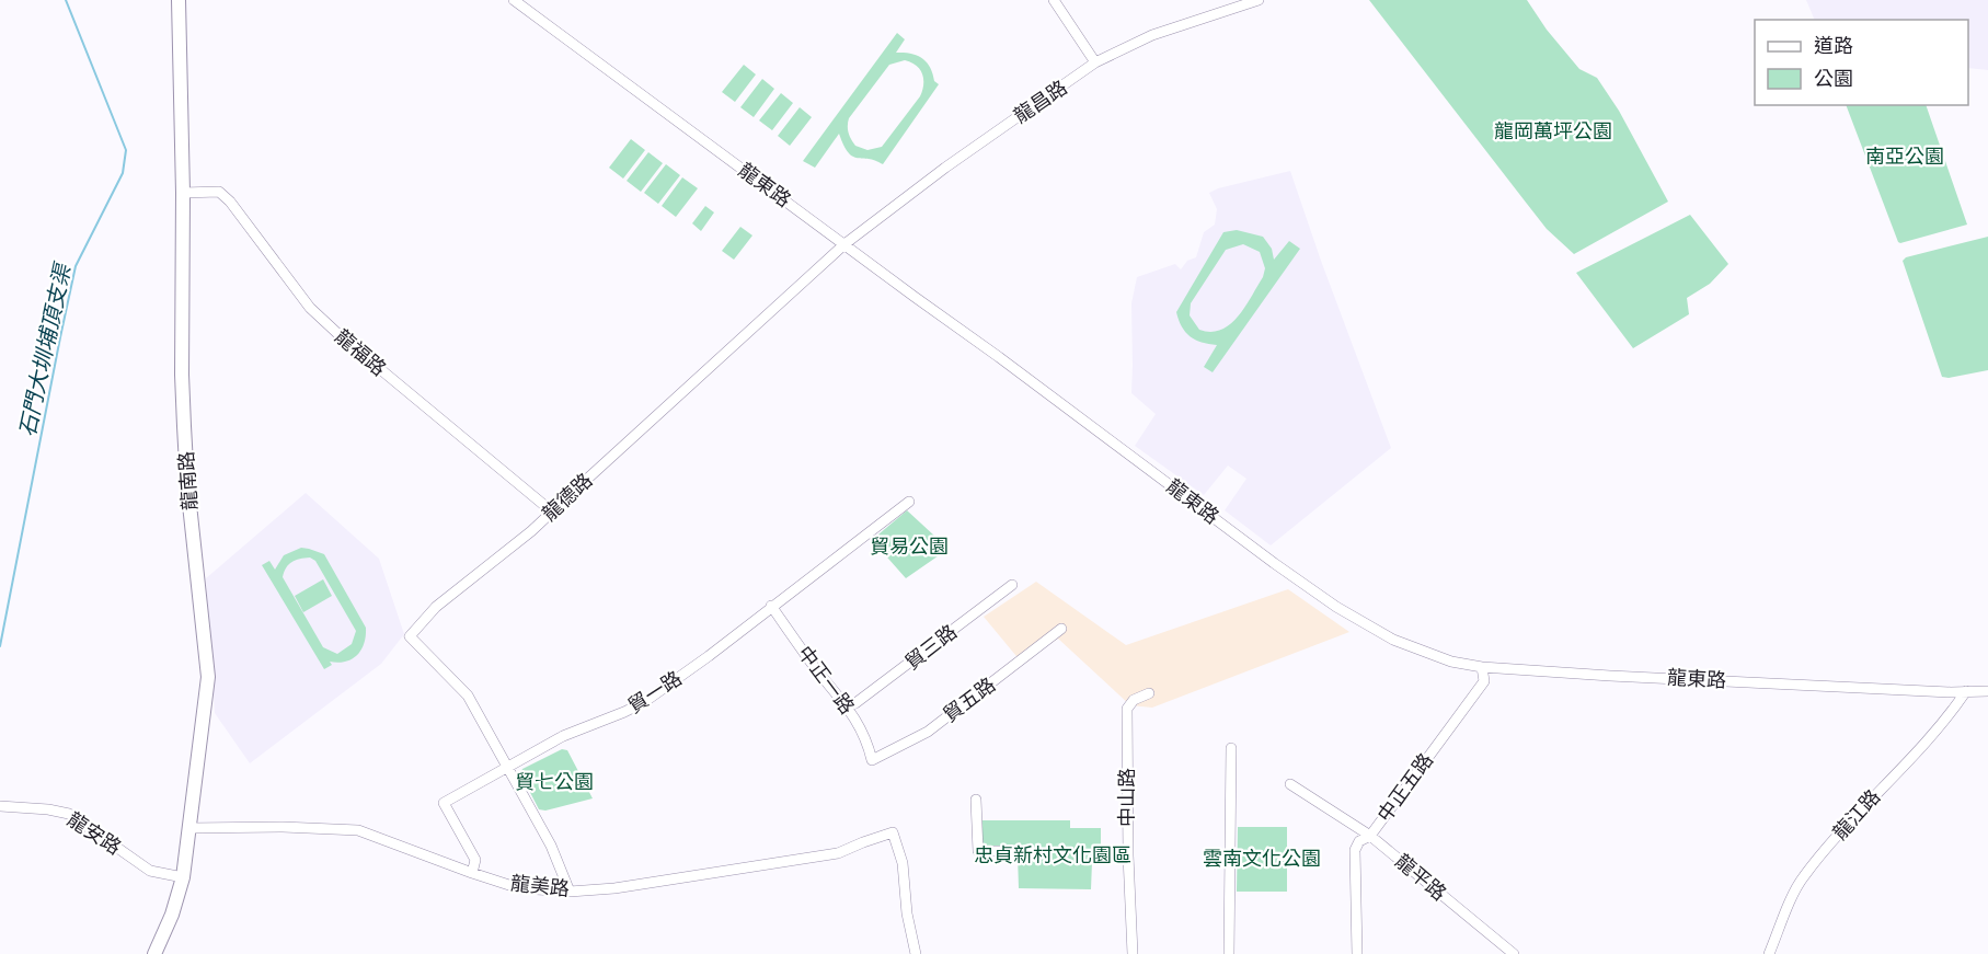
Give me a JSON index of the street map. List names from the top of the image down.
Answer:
{
  "streets": {
    "main road": ["龍南路"],
    "street": [
      "龍昌路",
      "龍東路",
      "龍福路",
      "龍德路",
      "貿三路",
      "中正一路",
      "貿一路",
      "貿五路",
      "中正五路",
      "中山路",
      "龍江路",
      "龍安路",
      "龍平路",
      "龍美路"
    ]
  },
  "crossings": [
    ["龍昌路", "龍東路"],
    ["龍昌路", "龍德路"],
    ["龍東路", "龍德路"],
    ["龍東路", "中正五路"],
    ["龍東路", "龍江路"],
    ["龍福路", "龍南路"],
    ["龍福路", "龍德路"],
    ["龍南路", "龍安路"],
    ["龍南路", "龍美路"],
    ["龍德路", "貿一路"],
    ["貿三路", "中正一路"],
    ["中正一路", "貿一路"],
    ["中正一路", "貿五路"],
    ["貿一路", "龍美路"],
    ["中正五路", "龍平路"]
  ],
  "water": ["石門大圳埔頂支渠"],
  "parks": [
    "龍岡萬坪公園",
    "南亞公園",
    "貿易公園",
    "貿七公園",
    "忠貞新村文化園區",
    "雲南文化公園"
  ],
  "legend": ["道路", "公園"]
}
